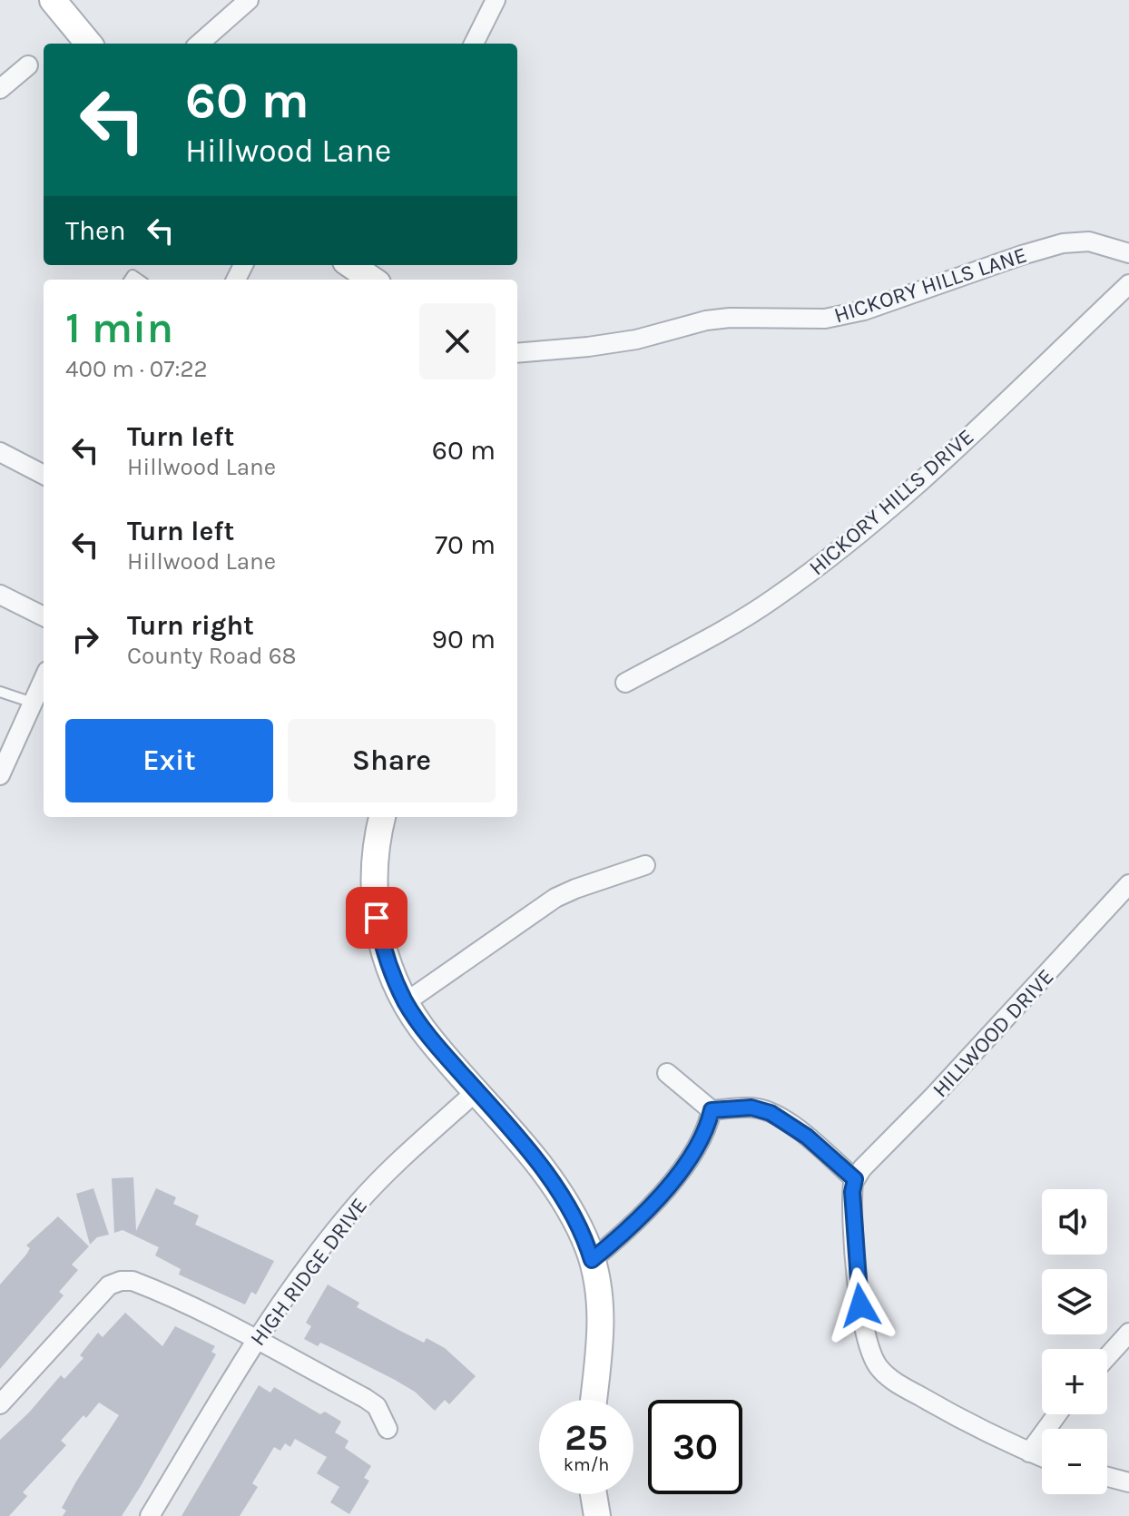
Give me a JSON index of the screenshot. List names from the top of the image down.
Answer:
{
  "streets": {
    "street": [
      "HICKORY HILLS LANE",
      "HICKORY HILLS DRIVE",
      "HILLWOOD DRIVE",
      "HIGH RIDGE DRIVE"
    ]
  },
  "page": {
    "turn": ["60 m", "Hillwood Lane"],
    "then": "Then",
    "heading": ["1 min", "400 m · 07:22"],
    "list": [
      {
        "name": "Turn left",
        "note": "Hillwood Lane",
        "value": "60 m"
      },
      {
        "name": "Turn left",
        "note": "Hillwood Lane",
        "value": "70 m"
      },
      {
        "name": "Turn right",
        "note": "County Road 68",
        "value": "90 m"
      }
    ],
    "buttons": ["Exit", "Share"],
    "map_buttons": ["+", "−"],
    "speed": "25 km/h",
    "limit": "30"
  }
}
